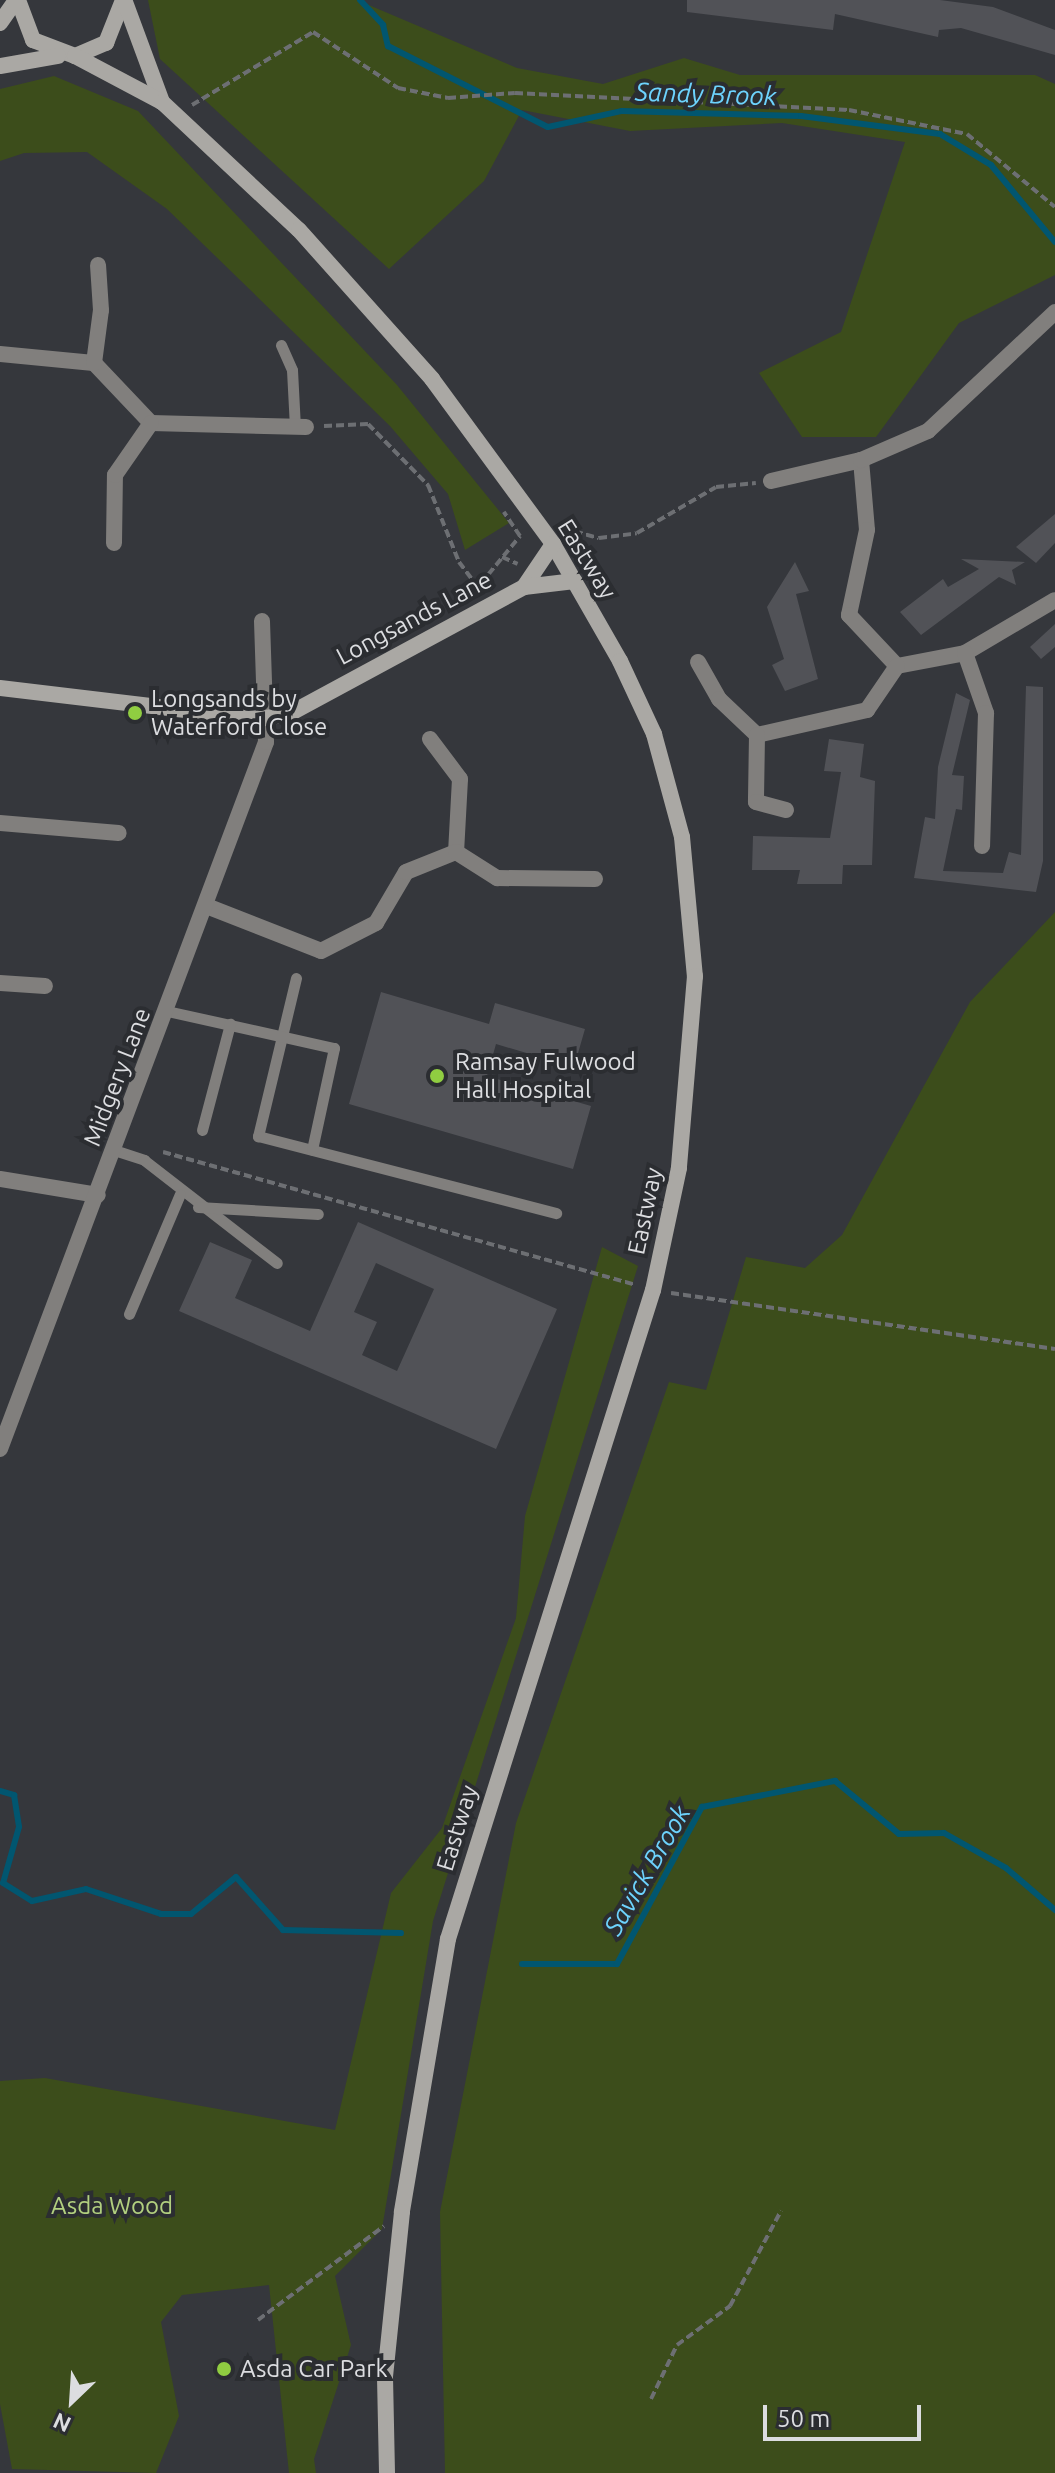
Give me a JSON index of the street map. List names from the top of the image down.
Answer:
{
  "streets": {
    "main road": ["Eastway", "Longsands Lane"],
    "street": ["Midgery Lane"]
  },
  "crossings": [
    ["Eastway", "Longsands Lane"],
    ["Longsands Lane", "Midgery Lane"]
  ],
  "water": ["Sandy Brook", "Savick Brook"],
  "parks": ["Asda Wood"],
  "places": ["Longsands by Waterford Close", "Ramsay Fulwood Hall Hospital", "Asda Car Park"],
  "scale_bar": "50 m",
  "north": "bottom left"
}
